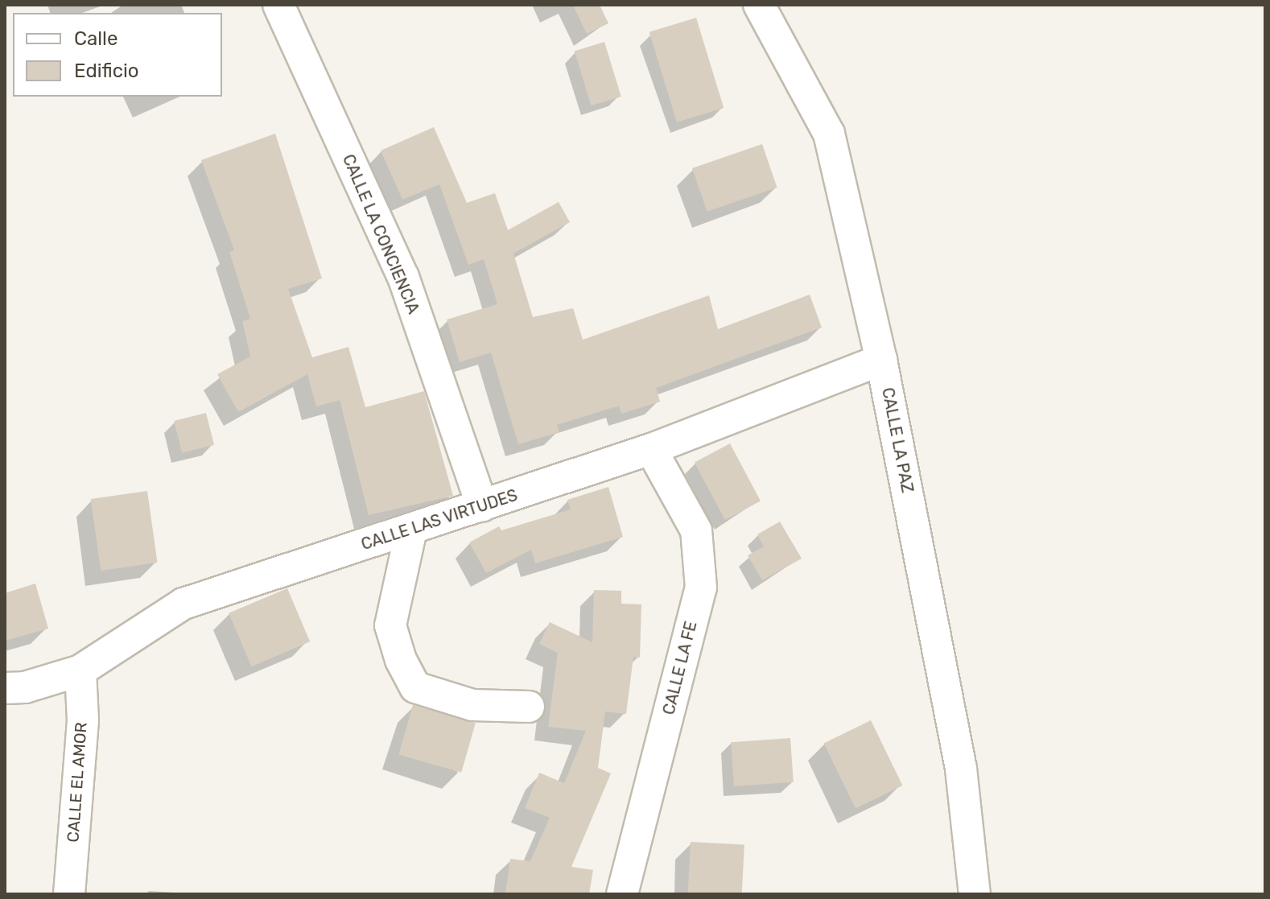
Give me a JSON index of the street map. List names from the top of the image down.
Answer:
{
  "streets": {
    "street": [
      "CALLE LA CONCIENCIA",
      "CALLE LA PAZ",
      "CALLE LAS VIRTUDES",
      "CALLE LA FE",
      "CALLE EL AMOR"
    ]
  },
  "crossings": [
    ["CALLE LA CONCIENCIA", "CALLE LAS VIRTUDES"],
    ["CALLE LA PAZ", "CALLE LAS VIRTUDES"],
    ["CALLE LAS VIRTUDES", "CALLE LA FE"],
    ["CALLE LAS VIRTUDES", "CALLE EL AMOR"]
  ],
  "legend": ["Calle", "Edificio"]
}
